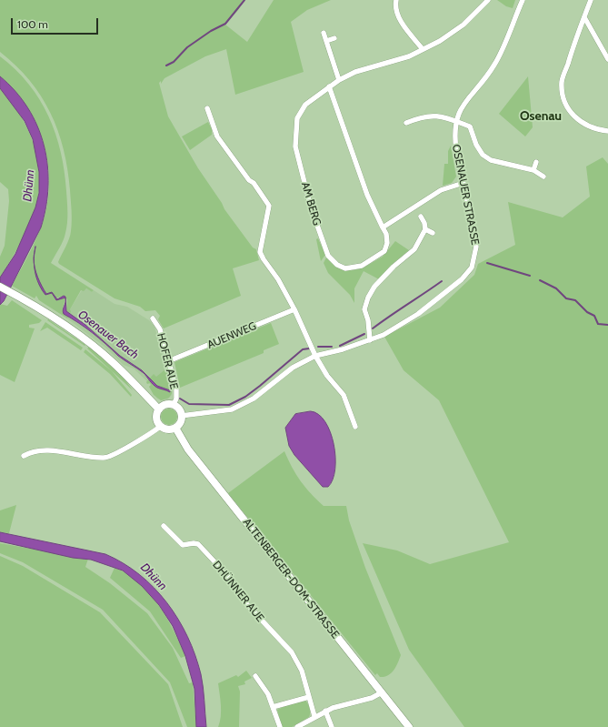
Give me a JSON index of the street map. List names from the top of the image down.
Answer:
{
  "streets": {
    "main road": ["ALTENBERGER-DOM-STRASSE"],
    "street": [
      "OSENAUER STRASSE",
      "AM BERG",
      "AUENWEG",
      "HOFER AUE",
      "DHÜNNER AUE"
    ]
  },
  "crossings": [
    ["OSENAUER STRASSE", "HOFER AUE"],
    ["OSENAUER STRASSE", "ALTENBERGER-DOM-STRASSE"],
    ["AUENWEG", "HOFER AUE"],
    ["HOFER AUE", "ALTENBERGER-DOM-STRASSE"]
  ],
  "districts": ["Osenau"],
  "water": ["Dhünn", "Osenauer Bach"],
  "scale_bar": "100 m"
}
